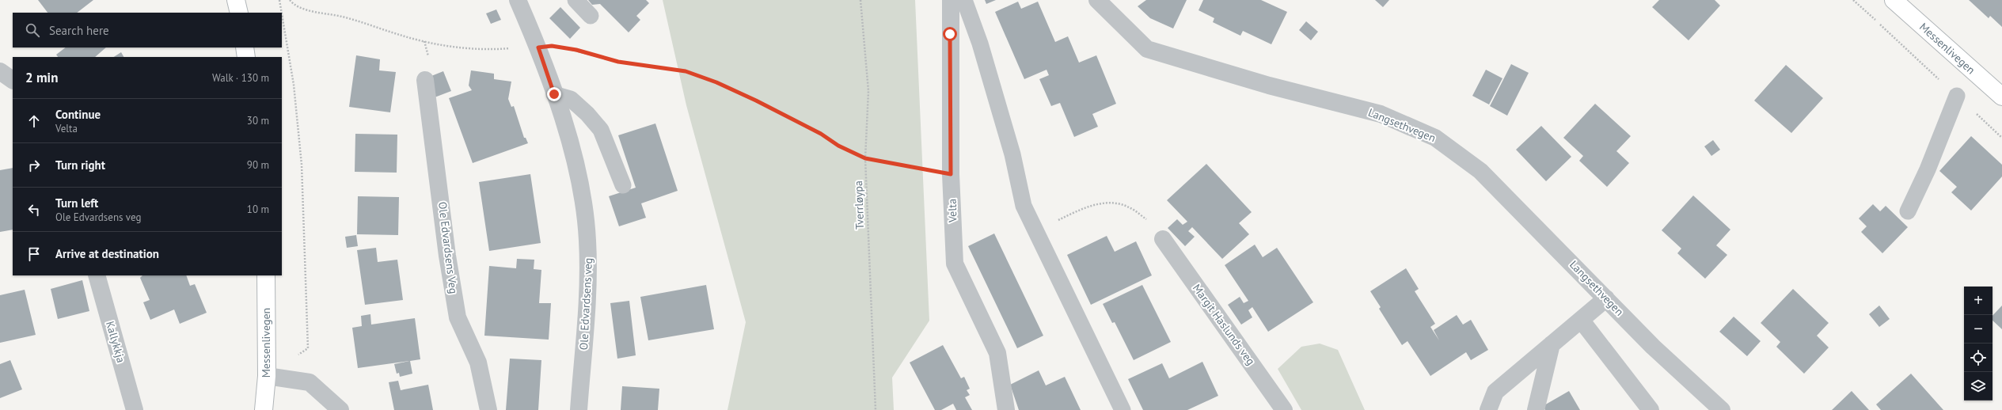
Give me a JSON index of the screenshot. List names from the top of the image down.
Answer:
{
  "streets": {
    "main road": ["Messenlivegen"],
    "street": [
      "Langsethvegen",
      "Velta",
      "Ole Edvardsens Veg",
      "Ole Edvardsens veg",
      "Margit Haslunds veg",
      "Kallykkja"
    ],
    "path": ["Tverrløypa"]
  },
  "page": {
    "search": "Search here",
    "heading": ["2 min", "Walk · 130 m"],
    "list": [
      ["Continue", "Velta", "30 m"],
      ["Turn right", "90 m"],
      ["Turn left", "Ole Edvardsens veg", "10 m"],
      "Arrive at destination"
    ],
    "map_buttons": ["+", "−"]
  }
}
